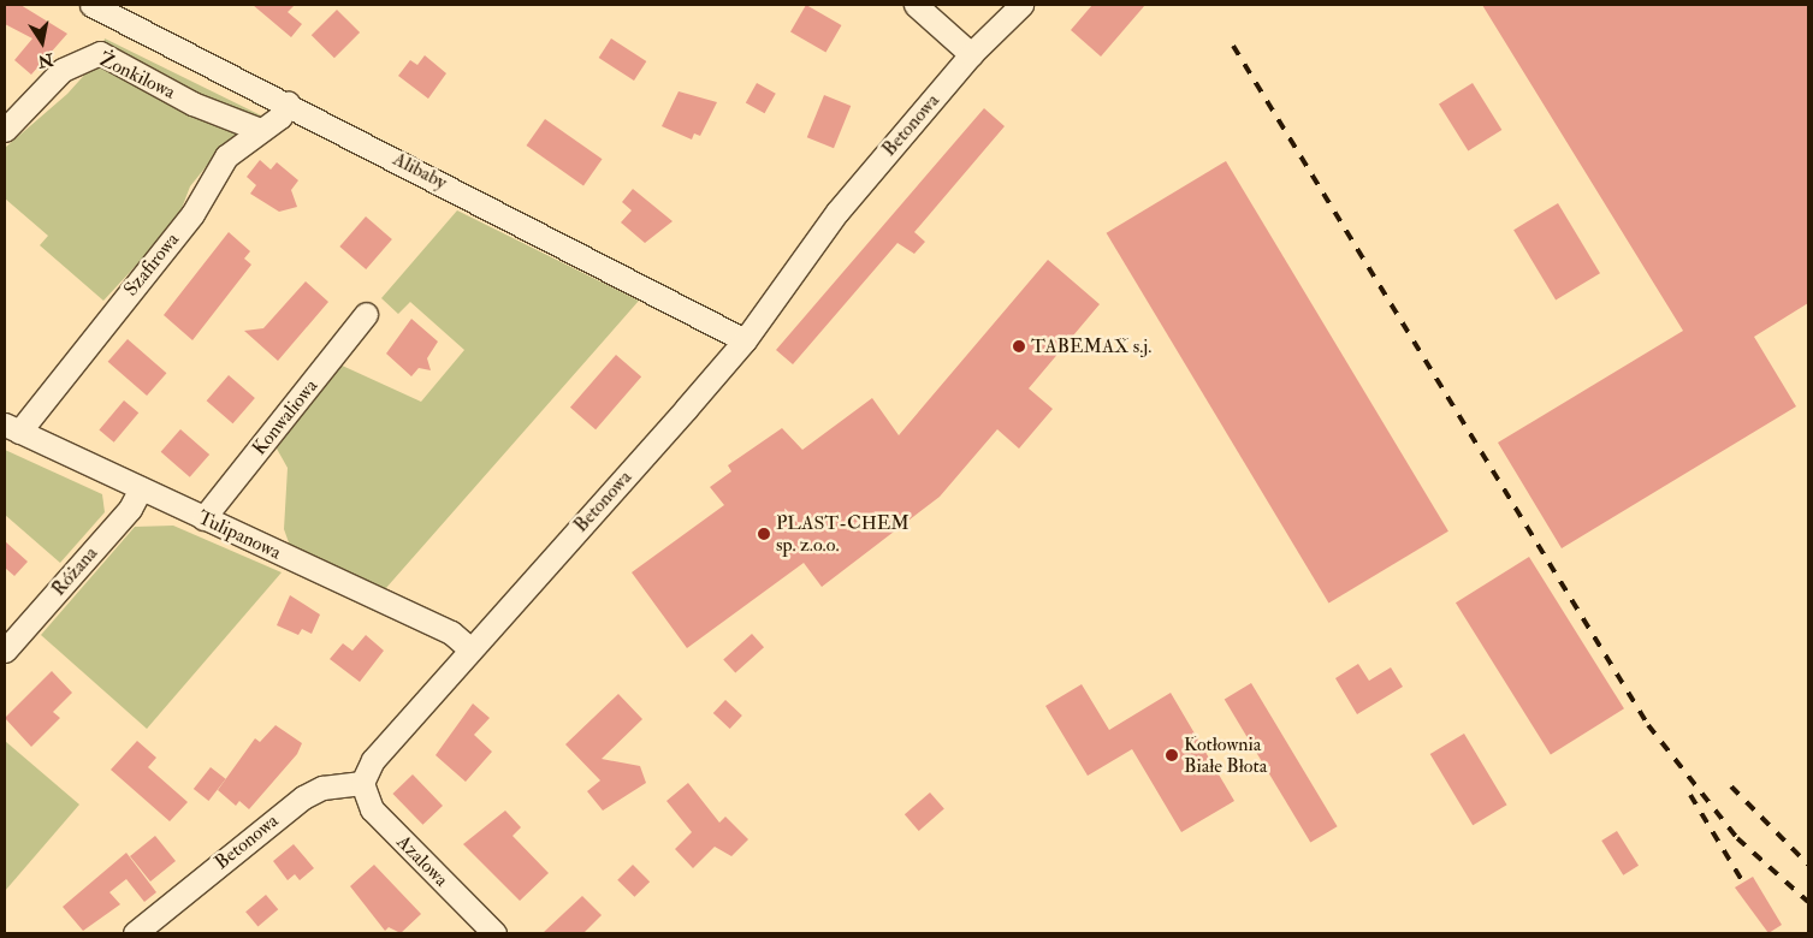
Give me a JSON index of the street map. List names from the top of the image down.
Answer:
{
  "streets": {
    "street": [
      "Żonkilowa",
      "Betonowa",
      "Alibaby",
      "Szafirowa",
      "Konwaliowa",
      "Tulipanowa",
      "Różana",
      "Azalowa"
    ]
  },
  "crossings": [
    ["Żonkilowa", "Szafirowa"],
    ["Betonowa", "Alibaby"],
    ["Betonowa", "Tulipanowa"],
    ["Betonowa", "Azalowa"],
    ["Alibaby", "Szafirowa"],
    ["Szafirowa", "Tulipanowa"],
    ["Konwaliowa", "Tulipanowa"],
    ["Tulipanowa", "Różana"]
  ],
  "places": ["TABEMAX s.j.", "PLAST-CHEM sp. z.o.o.", "Kotłownia Białe Błota"],
  "north": "bottom"
}
